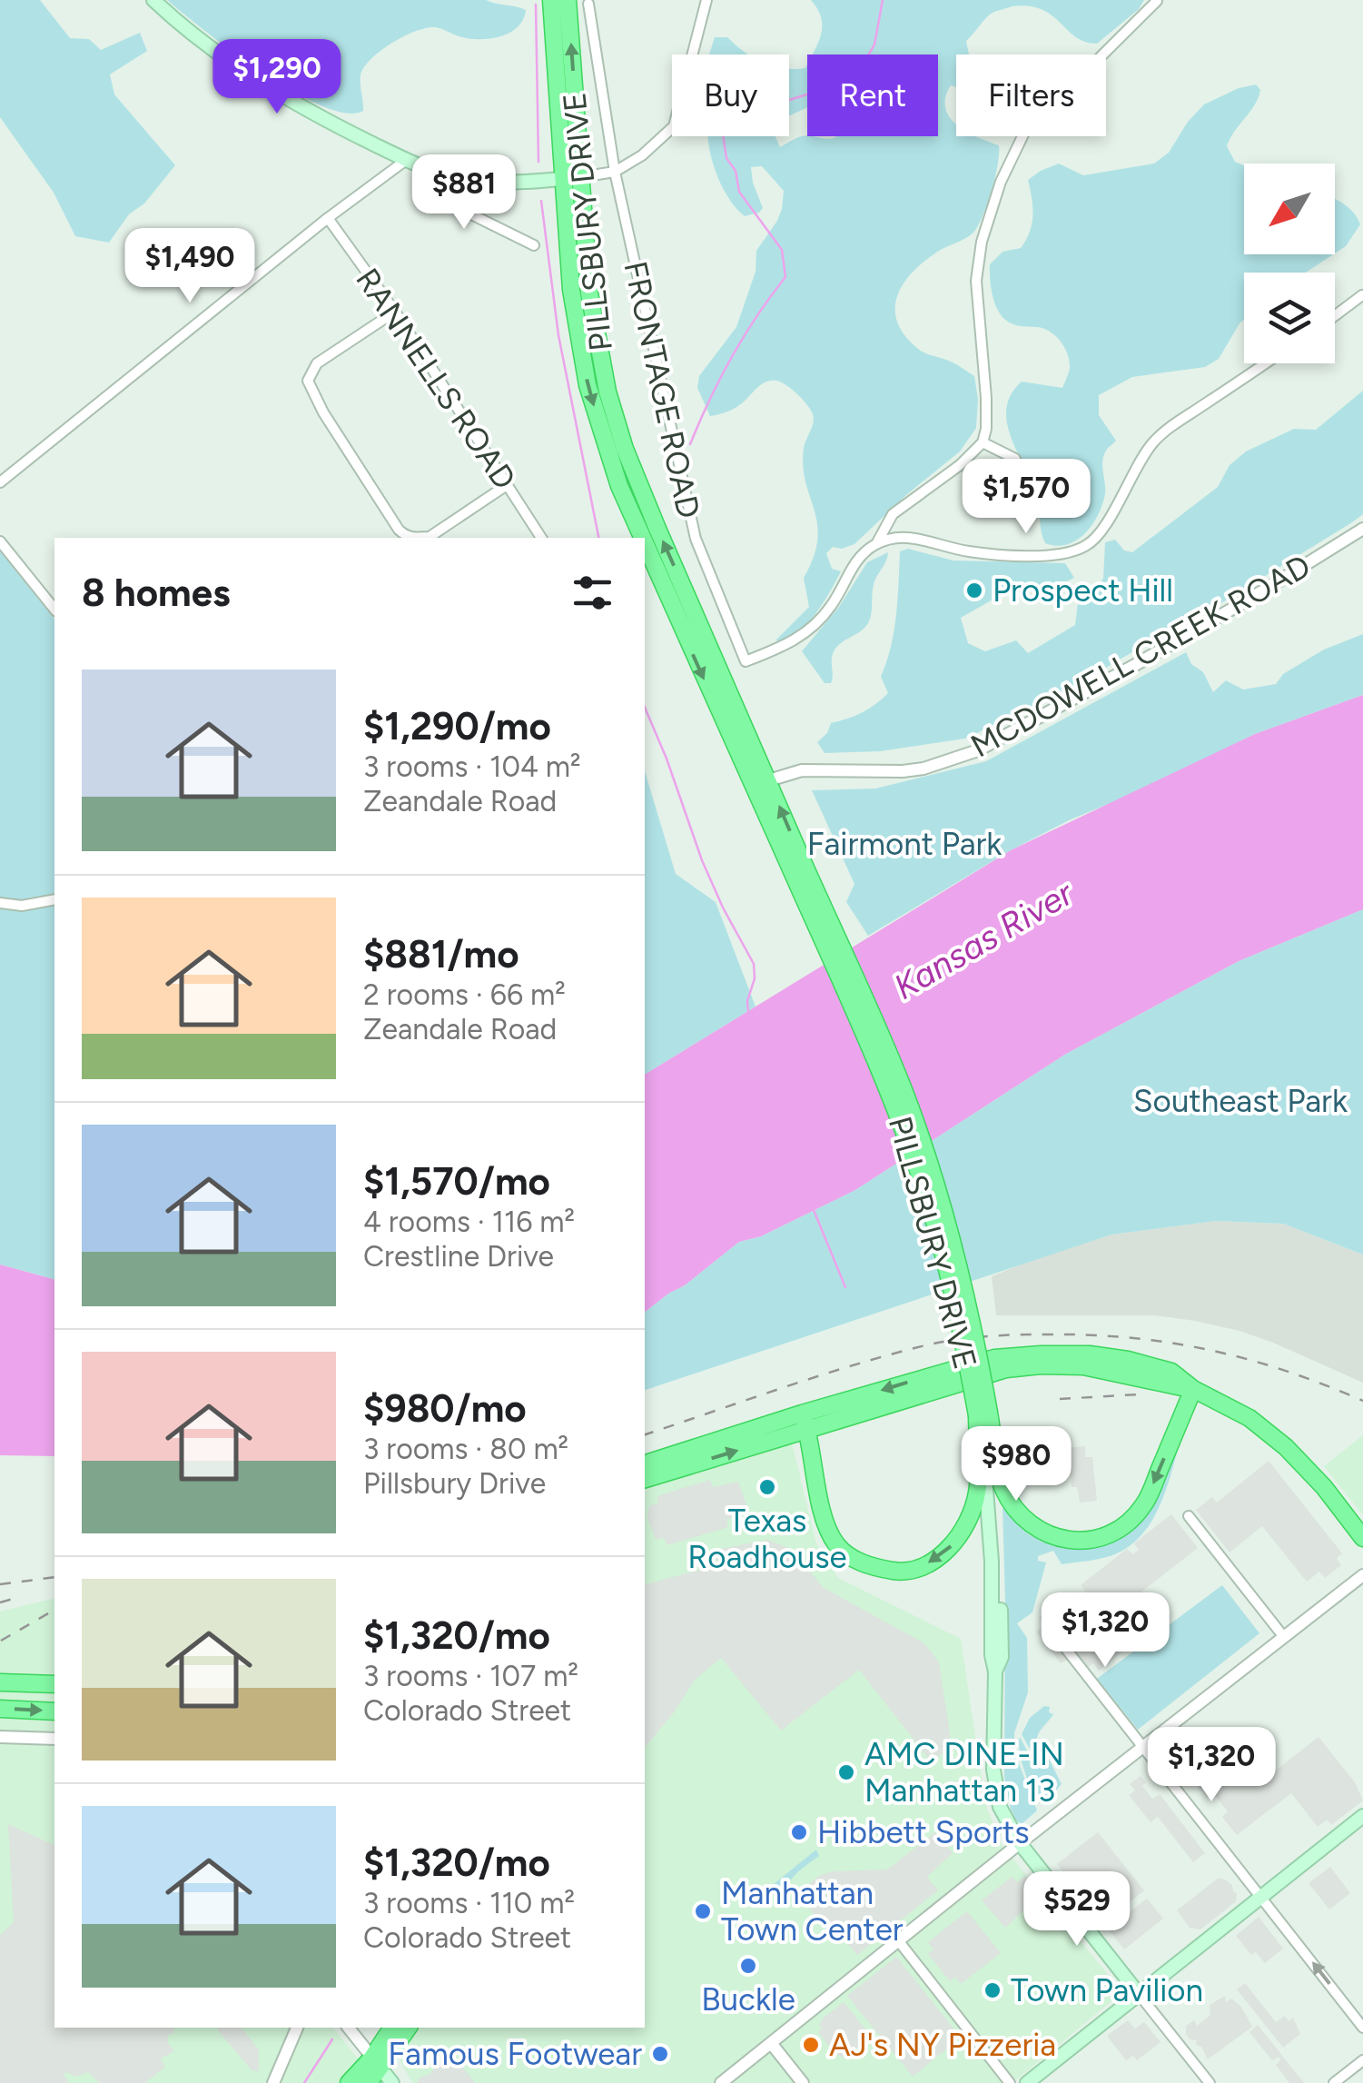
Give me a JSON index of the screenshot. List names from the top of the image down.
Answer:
{
  "streets": {
    "highway": ["PILLSBURY DRIVE"],
    "street": ["RANNELLS ROAD", "FRONTAGE ROAD", "MCDOWELL CREEK ROAD"]
  },
  "crossings": [
    ["PILLSBURY DRIVE", "MCDOWELL CREEK ROAD"]
  ],
  "water": ["Kansas River"],
  "parks": ["Fairmont Park", "Southeast Park"],
  "places": [
    "Prospect Hill",
    "Texas Roadhouse",
    "AMC DINE-IN Manhattan 13",
    "Hibbett Sports",
    "Manhattan Town Center",
    "Buckle",
    "Town Pavilion",
    "AJ's NY Pizzeria",
    "Famous Footwear"
  ],
  "north": "bottom left",
  "page": {
    "price": [
      "$1,290",
      "$881",
      "$1,490",
      "$1,570",
      "$980",
      "$1,320",
      "$1,320",
      "$529"
    ],
    "chip": ["Buy", "Rent", "Filters"],
    "heading": "8 homes",
    "list": [
      {
        "name": "$1,290/mo",
        "note": "3 rooms · 104 m² · Zeandale Road"
      },
      {
        "name": "$881/mo",
        "note": "2 rooms · 66 m² · Zeandale Road"
      },
      {
        "name": "$1,570/mo",
        "note": "4 rooms · 116 m² · Crestline Drive"
      },
      {
        "name": "$980/mo",
        "note": "3 rooms · 80 m² · Pillsbury Drive"
      },
      {
        "name": "$1,320/mo",
        "note": "3 rooms · 107 m² · Colorado Street"
      },
      {
        "name": "$1,320/mo",
        "note": "3 rooms · 110 m² · Colorado Street"
      }
    ]
  }
}
